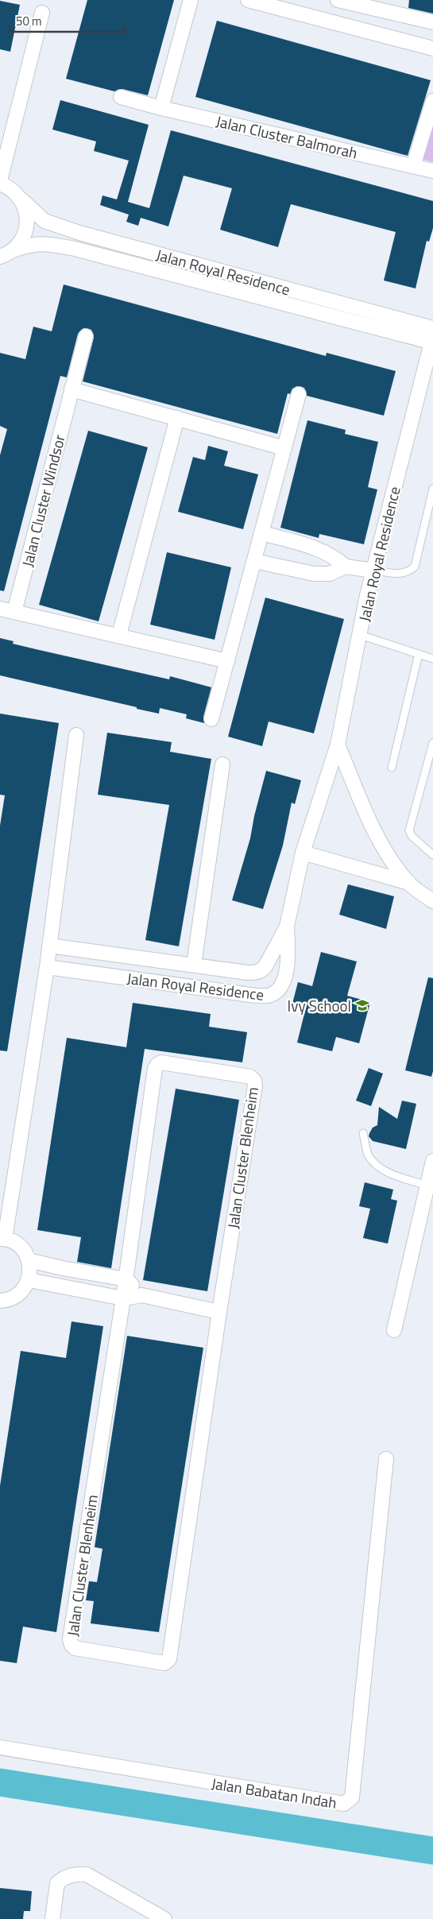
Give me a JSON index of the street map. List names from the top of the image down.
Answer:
{
  "streets": {
    "street": [
      "Jalan Cluster Balmorah",
      "Jalan Royal Residence",
      "Jalan Cluster Windsor",
      "Jalan Cluster Blenheim",
      "Jalan Babatan Indah"
    ]
  },
  "places": {
    "school or university": ["Ivy School"]
  },
  "scale_bar": "50 m"
}
